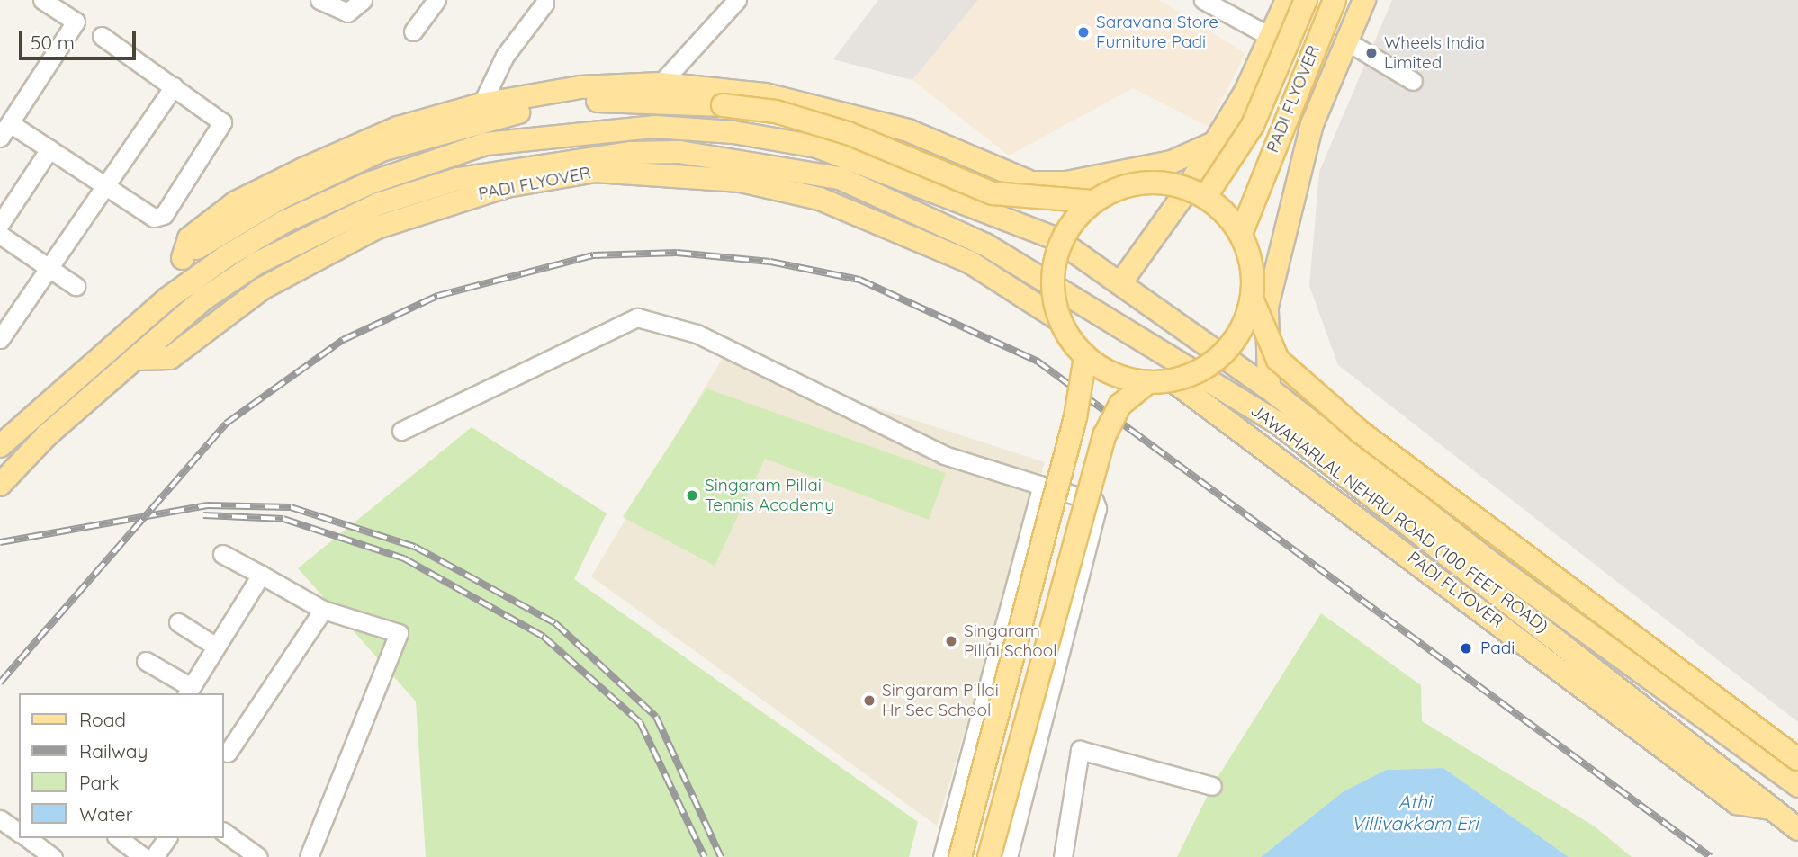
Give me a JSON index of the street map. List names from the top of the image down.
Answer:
{
  "streets": {
    "main road": ["PADI FLYOVER", "JAWAHARLAL NEHRU ROAD (100 FEET ROAD)"]
  },
  "crossings": [
    ["PADI FLYOVER", "JAWAHARLAL NEHRU ROAD (100 FEET ROAD)"]
  ],
  "water": ["Athi Villivakkam Eri"],
  "places": [
    "Saravana Store Furniture Padi",
    "Wheels India Limited",
    "Singaram Pillai Tennis Academy",
    "Singaram Pillai School",
    "Padi",
    "Singaram Pillai Hr Sec School"
  ],
  "legend": [
    "Road",
    "Railway",
    "Park",
    "Water"
  ],
  "scale_bar": "50 m"
}
